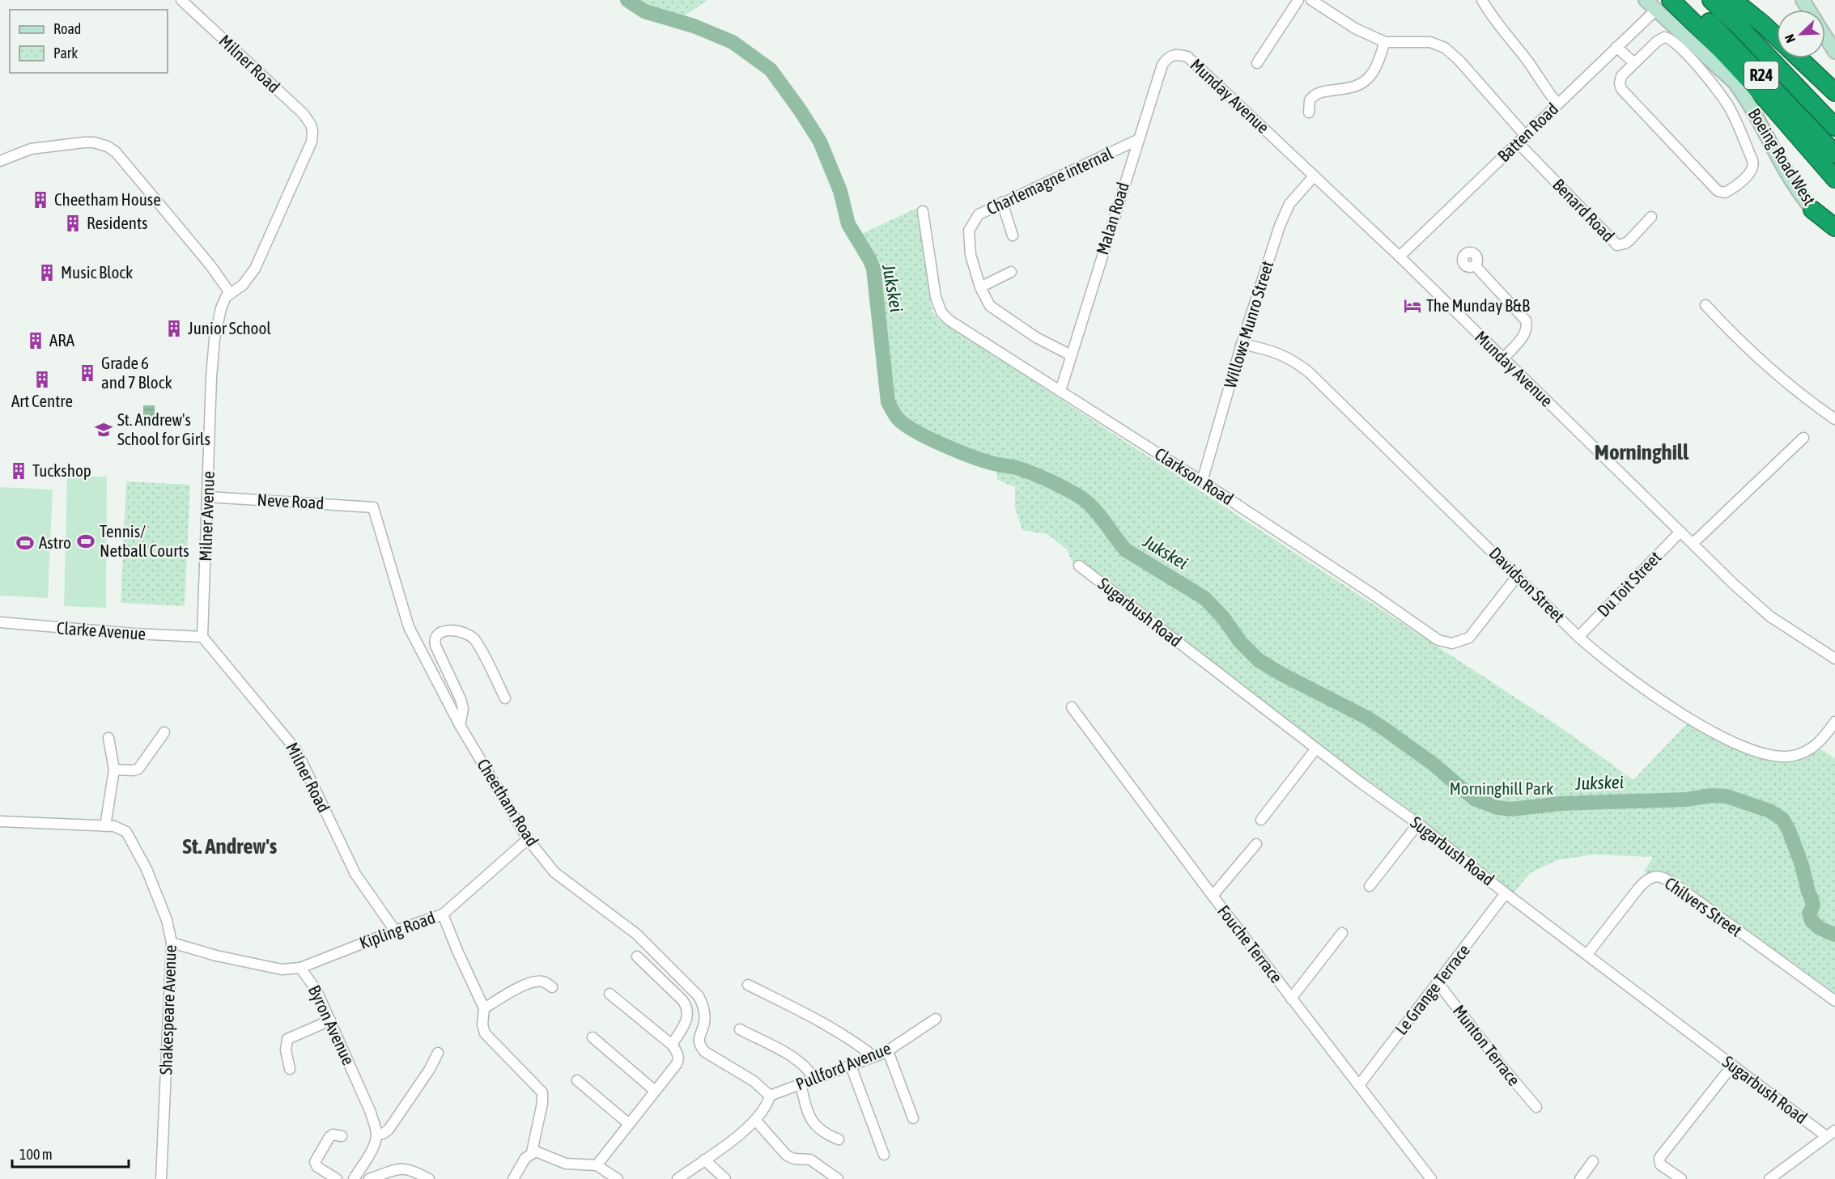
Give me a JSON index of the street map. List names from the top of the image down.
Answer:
{
  "streets": {
    "highway": ["R24"],
    "street": [
      "Milner Road",
      "Munday Avenue",
      "Batten Road",
      "Boeing Road West",
      "Charlemagne internal",
      "Benard Road",
      "Malan Road",
      "Willows Munro Street",
      "Clarkson Road",
      "Neve Road",
      "Milner Avenue",
      "Du Toit Street",
      "Davidson Street",
      "Sugarbush Road",
      "Clarke Avenue",
      "Cheetham Road",
      "Chilvers Street",
      "Kipling Road",
      "Fouche Terrace",
      "Le Grange Terrace",
      "Shakespeare Avenue",
      "Byron Avenue",
      "Munton Terrace",
      "Pullford Avenue"
    ]
  },
  "crossings": [
    ["Milner Road", "Milner Avenue"],
    ["Milner Road", "Clarke Avenue"],
    ["Milner Road", "Kipling Road"],
    ["Munday Avenue", "Batten Road"],
    ["Munday Avenue", "Malan Road"],
    ["Munday Avenue", "Willows Munro Street"],
    ["Munday Avenue", "Du Toit Street"],
    ["Batten Road", "Boeing Road West"],
    ["Batten Road", "Benard Road"],
    ["Charlemagne internal", "Malan Road"],
    ["Malan Road", "Clarkson Road"],
    ["Willows Munro Street", "Clarkson Road"],
    ["Willows Munro Street", "Davidson Street"],
    ["Clarkson Road", "Davidson Street"],
    ["Neve Road", "Milner Avenue"],
    ["Neve Road", "Cheetham Road"],
    ["Milner Avenue", "Clarke Avenue"],
    ["Du Toit Street", "Davidson Street"],
    ["Sugarbush Road", "Chilvers Street"],
    ["Sugarbush Road", "Le Grange Terrace"],
    ["Cheetham Road", "Kipling Road"],
    ["Cheetham Road", "Pullford Avenue"],
    ["Kipling Road", "Byron Avenue"],
    ["Fouche Terrace", "Le Grange Terrace"],
    ["Le Grange Terrace", "Munton Terrace"],
    ["Shakespeare Avenue", "Byron Avenue"]
  ],
  "districts": ["Morninghill", "St. Andrew's"],
  "water": ["Jukskei"],
  "parks": ["Morninghill Park"],
  "places": {
    "building": [
      "Cheetham House",
      "Residents",
      "Music Block",
      "Junior School",
      "ARA",
      "Grade 6 and 7 Block",
      "Art Centre",
      "Tuckshop"
    ],
    "hotel": ["The Munday B&B"],
    "school or university": ["St. Andrew's School for Girls"],
    "sports": ["Tennis/ Netball Courts", "Astro"]
  },
  "legend": ["Road", "Park"],
  "scale_bar": "100 m",
  "north": "bottom left"
}
